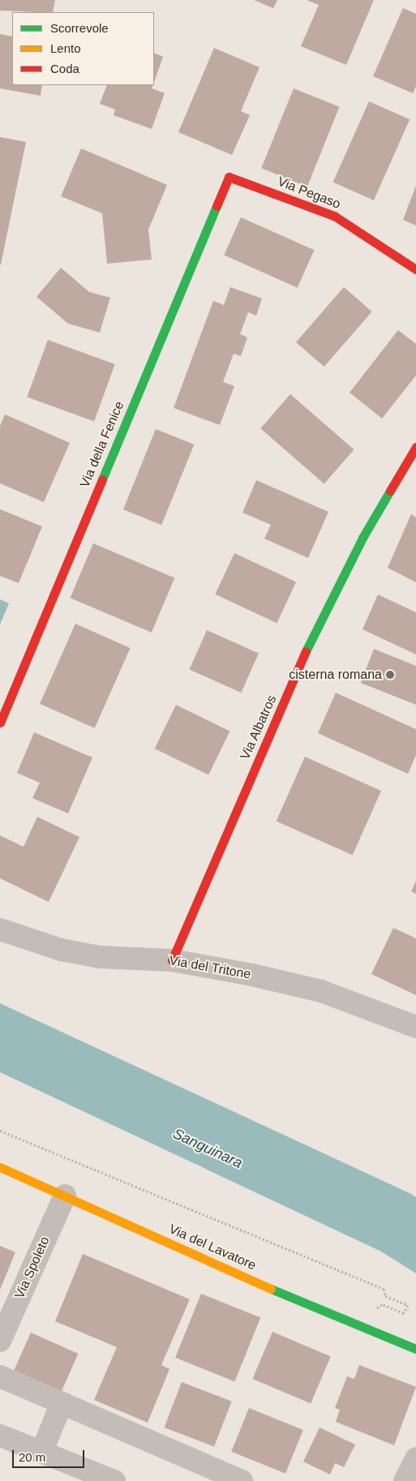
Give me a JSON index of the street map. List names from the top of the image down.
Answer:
{
  "streets": {
    "street": [
      "Via Pegaso",
      "Via della Fenice",
      "Via Albatros",
      "Via del Tritone",
      "Via del Lavatore",
      "Via Spoleto"
    ]
  },
  "crossings": [
    ["Via Pegaso", "Via della Fenice"],
    ["Via Albatros", "Via del Tritone"],
    ["Via del Lavatore", "Via Spoleto"]
  ],
  "water": ["Sanguinara"],
  "places": ["cisterna romana"],
  "legend": ["Scorrevole", "Lento", "Coda"],
  "scale_bar": "20 m"
}
